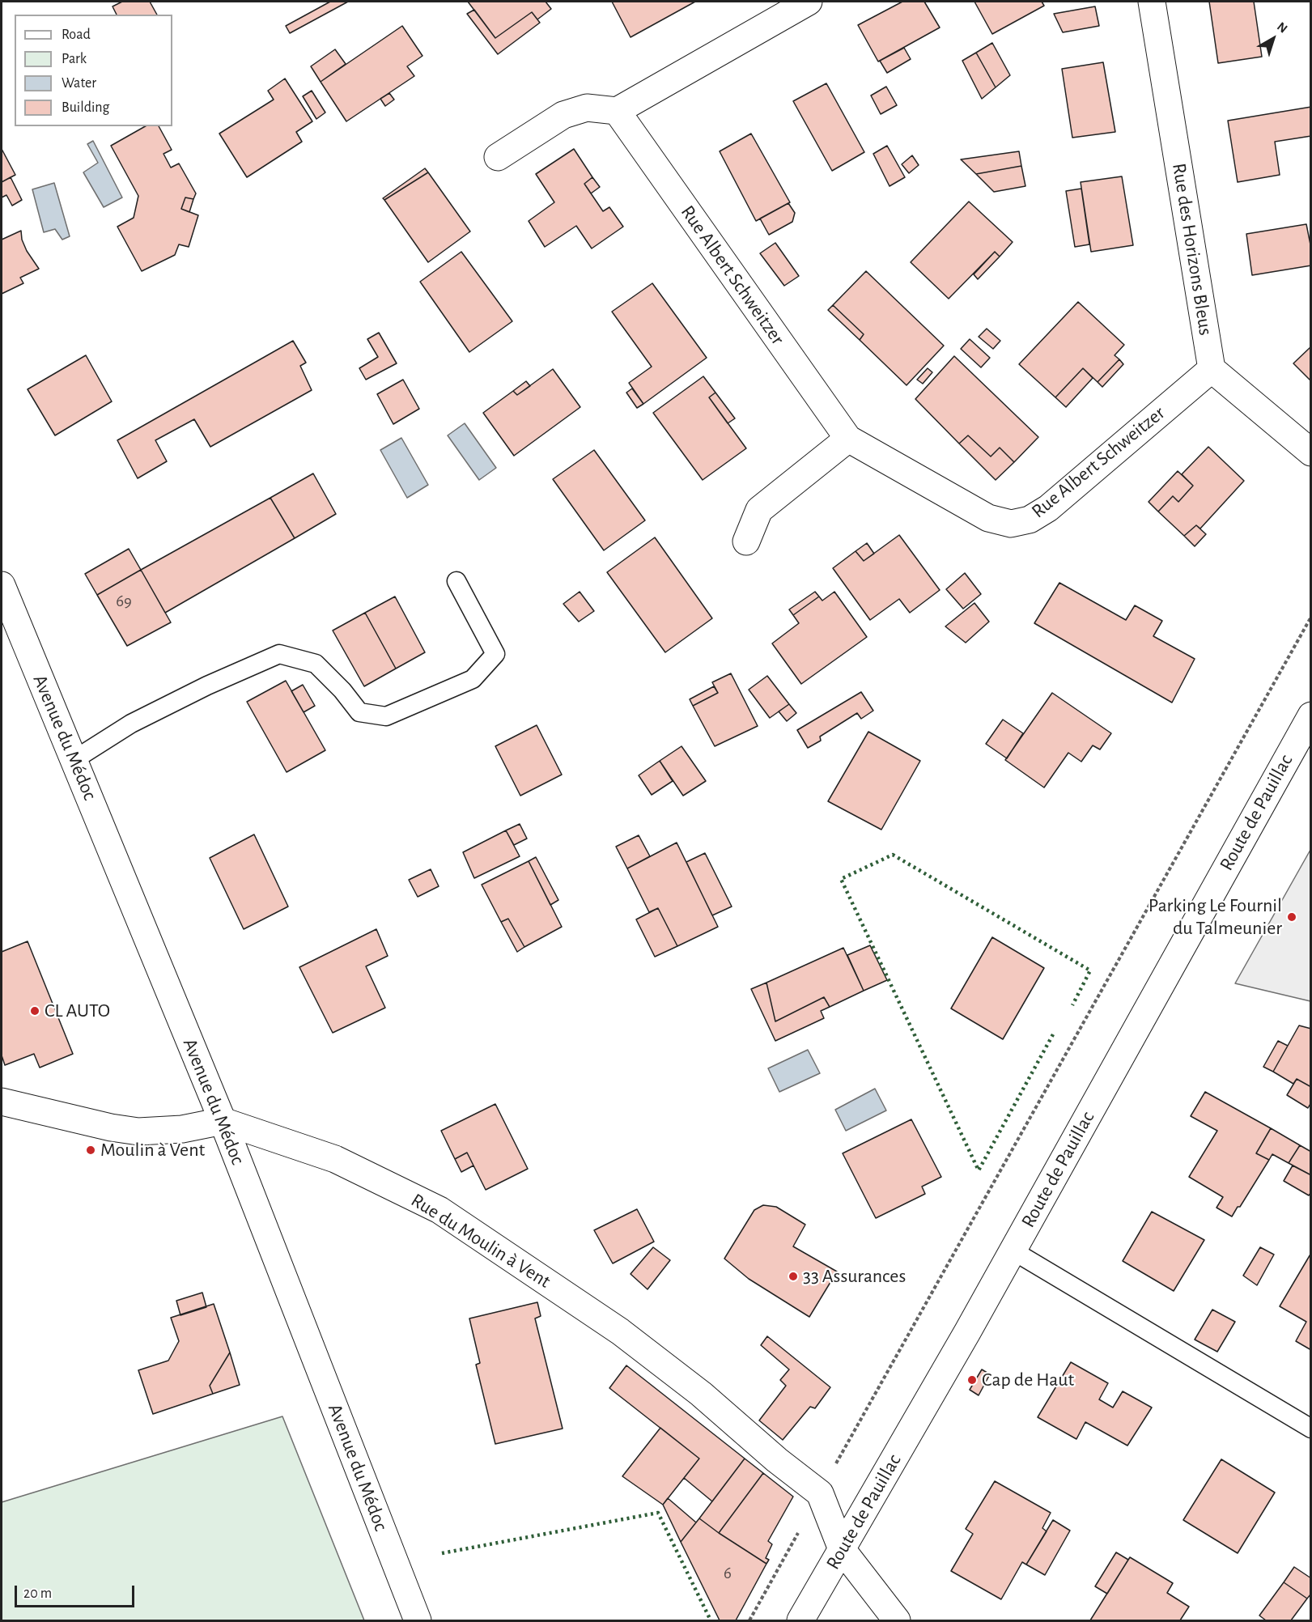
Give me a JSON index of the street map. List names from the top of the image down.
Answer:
{
  "streets": {
    "street": [
      "Rue des Horizons Bleus",
      "Rue Albert Schweitzer",
      "Avenue du Médoc",
      "Route de Pauillac",
      "Rue du Moulin à Vent"
    ]
  },
  "crossings": [
    ["Rue des Horizons Bleus", "Rue Albert Schweitzer"],
    ["Avenue du Médoc", "Rue du Moulin à Vent"]
  ],
  "places": [
    "Parking Le Fournil du Talmeunier",
    "CL AUTO",
    "Moulin à Vent",
    "33 Assurances",
    "Cap de Haut"
  ],
  "house_numbers": ["69", "6"],
  "legend": [
    "Road",
    "Park",
    "Water",
    "Building"
  ],
  "scale_bar": "20 m",
  "north": "top right"
}
